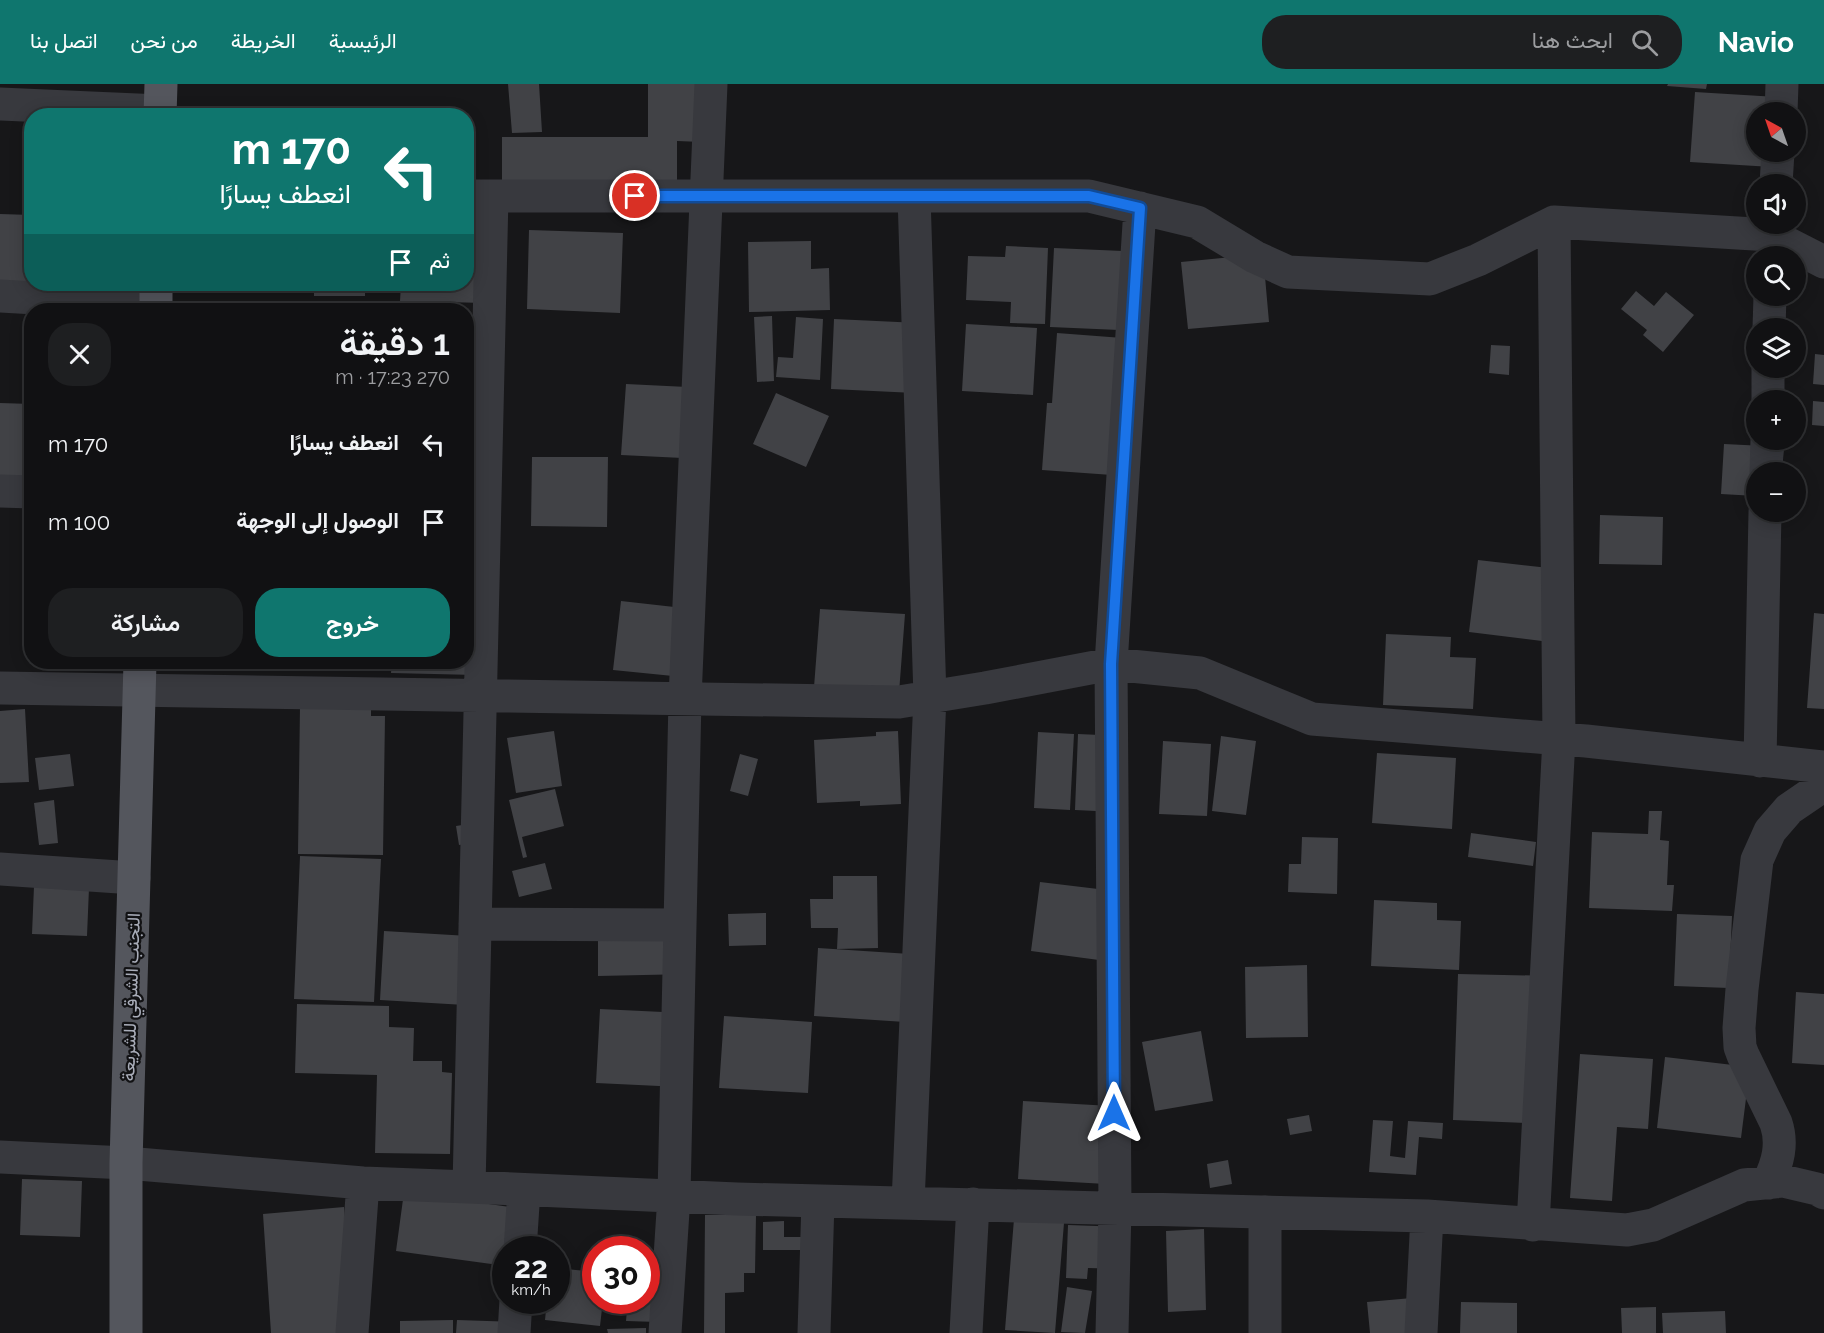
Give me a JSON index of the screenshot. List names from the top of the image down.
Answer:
{
  "streets": {
    "main road": ["التجنب الشرقي للشريعة"]
  },
  "north": "top left",
  "page": {
    "header": "Navio",
    "search": "ابحث هنا",
    "nav": [
      "الرئيسية",
      "الخريطة",
      "من نحن",
      "اتصل بنا"
    ],
    "map_buttons": ["+", "−"],
    "turn": ["170 m", "انعطف يسارًا"],
    "then": "ثم",
    "heading": ["1 دقيقة", "270 m · 17:23"],
    "list": [
      {
        "name": "انعطف يسارًا",
        "value": "170 m"
      },
      {
        "name": "الوصول إلى الوجهة",
        "value": "100 m"
      }
    ],
    "buttons": ["خروج", "مشاركة"],
    "speed": "22 km/h",
    "limit": "30"
  }
}
